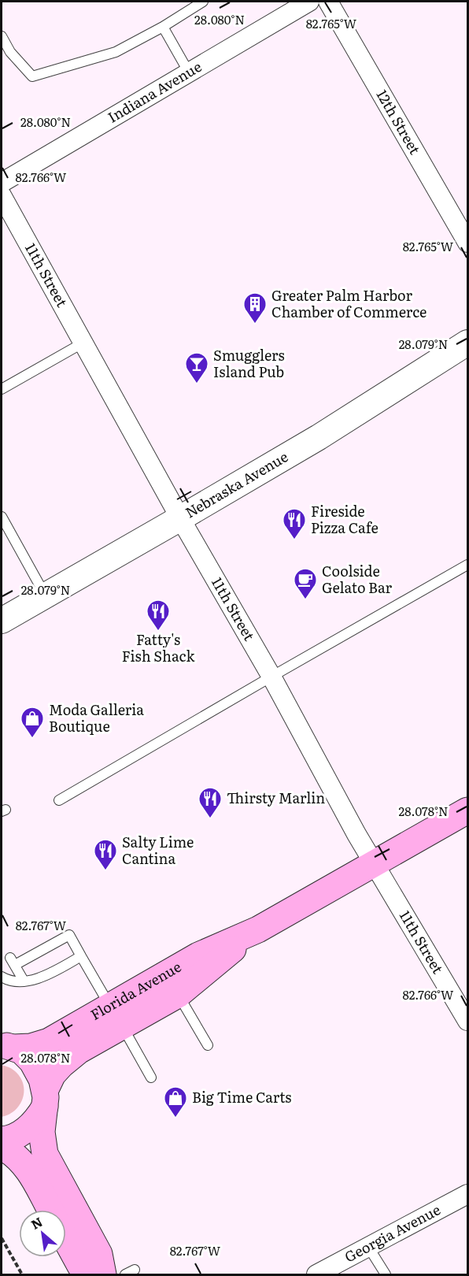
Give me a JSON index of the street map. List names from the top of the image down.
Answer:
{
  "streets": {
    "main road": ["Florida Avenue"],
    "street": [
      "Indiana Avenue",
      "12th Street",
      "11th Street",
      "Nebraska Avenue",
      "Georgia Avenue"
    ]
  },
  "crossings": [
    ["11th Street", "Nebraska Avenue"],
    ["11th Street", "Florida Avenue"]
  ],
  "places": {
    "building": ["Greater Palm Harbor Chamber of Commerce"],
    "bar": ["Smugglers Island Pub"],
    "restaurant": [
      "Fireside Pizza Cafe",
      "Fatty's Fish Shack",
      "Thirsty Marlin",
      "Salty Lime Cantina"
    ],
    "cafe": ["Coolside Gelato Bar"],
    "shop": ["Moda Galleria Boutique", "Big Time Carts"]
  },
  "north": "top left",
  "coordinates": [
    "28.080°N",
    "82.765°W",
    "82.766°W",
    "28.079°N",
    "28.078°N",
    "82.767°W"
  ]
}
